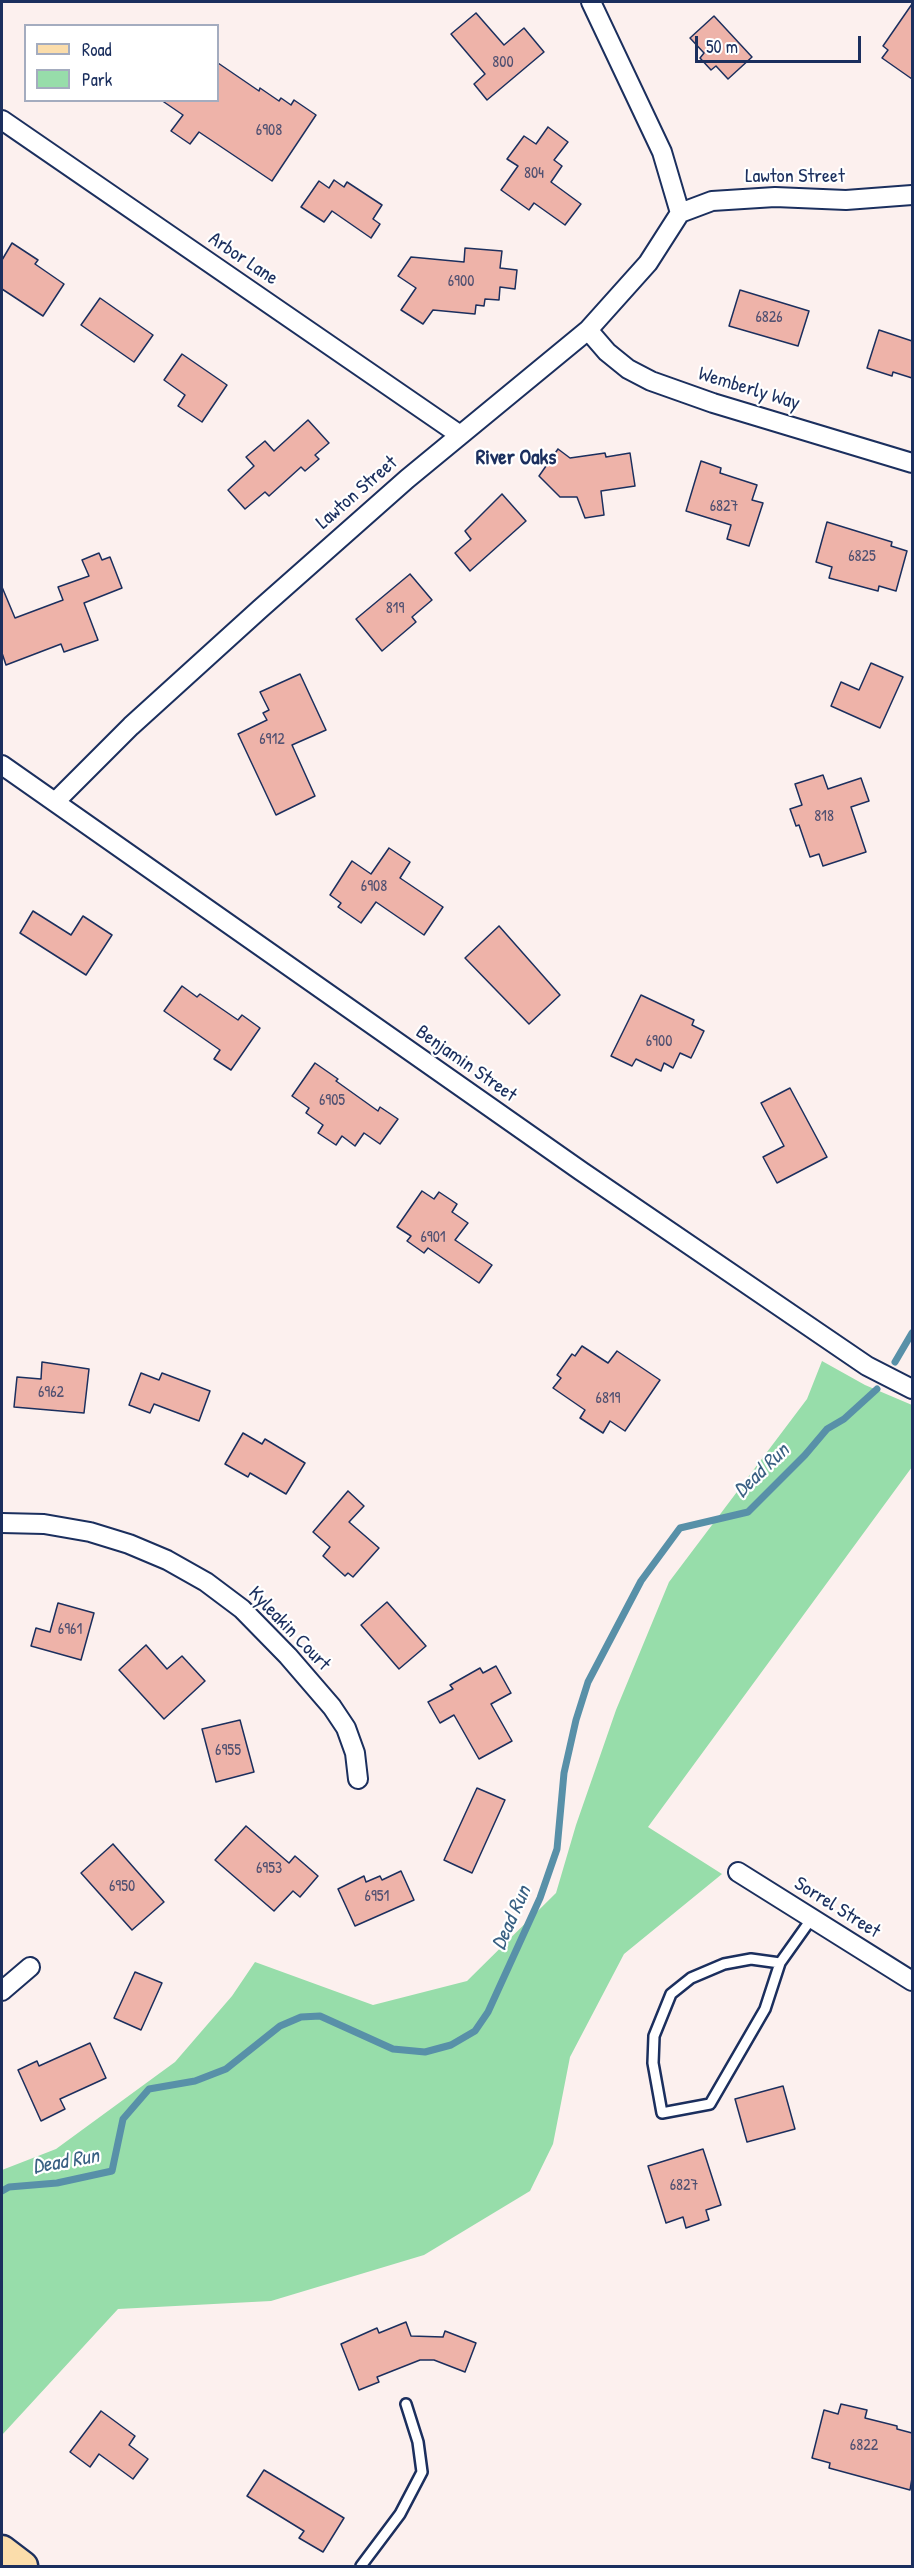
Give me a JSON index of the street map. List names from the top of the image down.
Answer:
{
  "streets": {
    "street": [
      "Lawton Street",
      "Arbor Lane",
      "Wemberly Way",
      "Benjamin Street",
      "Kyleakin Court",
      "Sorrel Street"
    ]
  },
  "crossings": [
    ["Lawton Street", "Arbor Lane"],
    ["Lawton Street", "Wemberly Way"],
    ["Lawton Street", "Benjamin Street"]
  ],
  "districts": ["River Oaks"],
  "water": ["Dead Run"],
  "house_numbers": [
    "800",
    "6908",
    "804",
    "6900",
    "6826",
    "6827",
    "6825",
    "819",
    "6912",
    "818",
    "6908",
    "6900",
    "6905",
    "6901",
    "6962",
    "6819",
    "6961",
    "6955",
    "6953",
    "6950",
    "6951",
    "6827",
    "6822"
  ],
  "legend": ["Road", "Park"],
  "scale_bar": "50 m"
}
